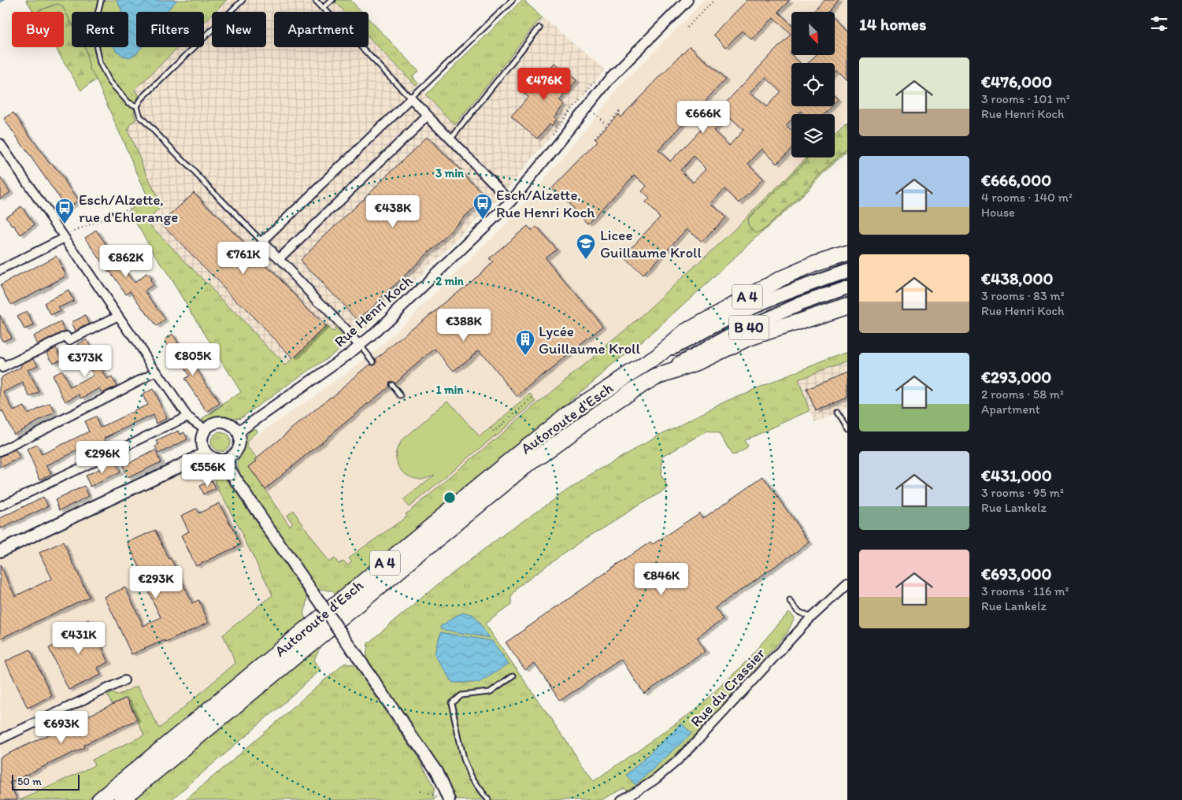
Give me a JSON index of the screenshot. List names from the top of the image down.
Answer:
{
  "streets": {
    "highway": ["A 4", "B 40", "Autoroute d'Esch"],
    "street": ["Rue Henri Koch", "Rue du Crassier"]
  },
  "crossings": [
    ["A 4", "B 40"],
    ["A 4", "Autoroute d'Esch"],
    ["B 40", "Autoroute d'Esch"]
  ],
  "places": {
    "bus stop": ["Esch/Alzette, Rue Henri Koch", "Esch/Alzette, rue d'Ehlerange"],
    "school or university": ["Licee Guillaume Kroll"],
    "building": ["Lycée Guillaume Kroll"]
  },
  "scale_bar": "50 m",
  "north": "bottom right",
  "page": {
    "heading": "14 homes",
    "chip": [
      "Buy",
      "Rent",
      "Filters",
      "New",
      "Apartment"
    ],
    "list": [
      {
        "name": "€476,000",
        "note": "3 rooms · 101 m² · Rue Henri Koch"
      },
      {
        "name": "€666,000",
        "note": "4 rooms · 140 m² · House"
      },
      {
        "name": "€438,000",
        "note": "3 rooms · 83 m² · Rue Henri Koch"
      },
      {
        "name": "€293,000",
        "note": "2 rooms · 58 m² · Apartment"
      },
      {
        "name": "€431,000",
        "note": "3 rooms · 95 m² · Rue Lankelz"
      },
      {
        "name": "€693,000",
        "note": "3 rooms · 116 m² · Rue Lankelz"
      }
    ],
    "price": [
      "€476K",
      "€666K",
      "€438K",
      "€761K",
      "€862K",
      "€388K",
      "€805K",
      "€373K",
      "€296K",
      "€556K",
      "€846K",
      "€293K",
      "€431K",
      "€693K"
    ],
    "scale": "50 m"
  },
  "rings": ["3 min", "2 min", "1 min"]
}
